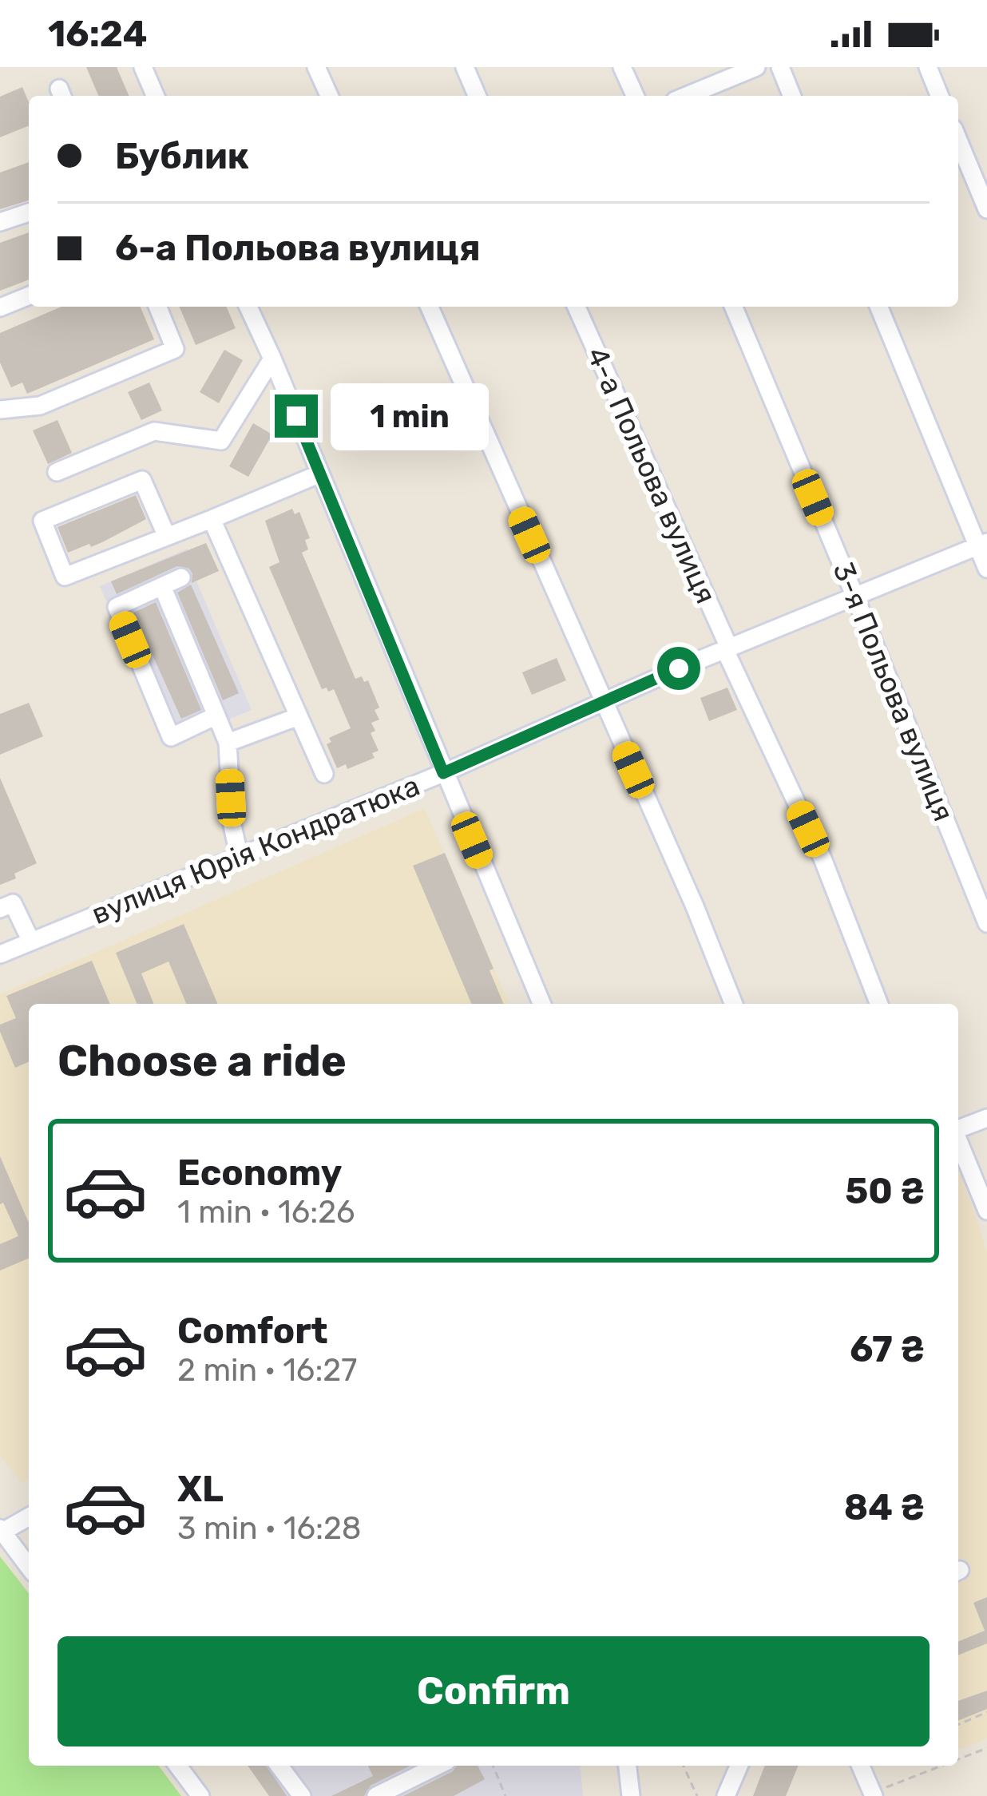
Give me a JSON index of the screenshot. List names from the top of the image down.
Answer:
{
  "streets": {
    "street": ["4-а Польова вулиця", "3-я Польова вулиця", "вулиця Юрія Кондратюка"]
  },
  "crossings": [
    ["4-а Польова вулиця", "вулиця Юрія Кондратюка"],
    ["3-я Польова вулиця", "вулиця Юрія Кондратюка"]
  ],
  "page": {
    "status": "16:24",
    "banner": ["Бублик", "6-а Польова вулиця"],
    "bubble": "1 min",
    "heading": "Choose a ride",
    "list": [
      {
        "name": "Economy",
        "note": "1 min · 16:26",
        "value": "50 ₴"
      },
      {
        "name": "Comfort",
        "note": "2 min · 16:27",
        "value": "67 ₴"
      },
      {
        "name": "XL",
        "note": "3 min · 16:28",
        "value": "84 ₴"
      }
    ],
    "buttons": "Confirm"
  }
}
